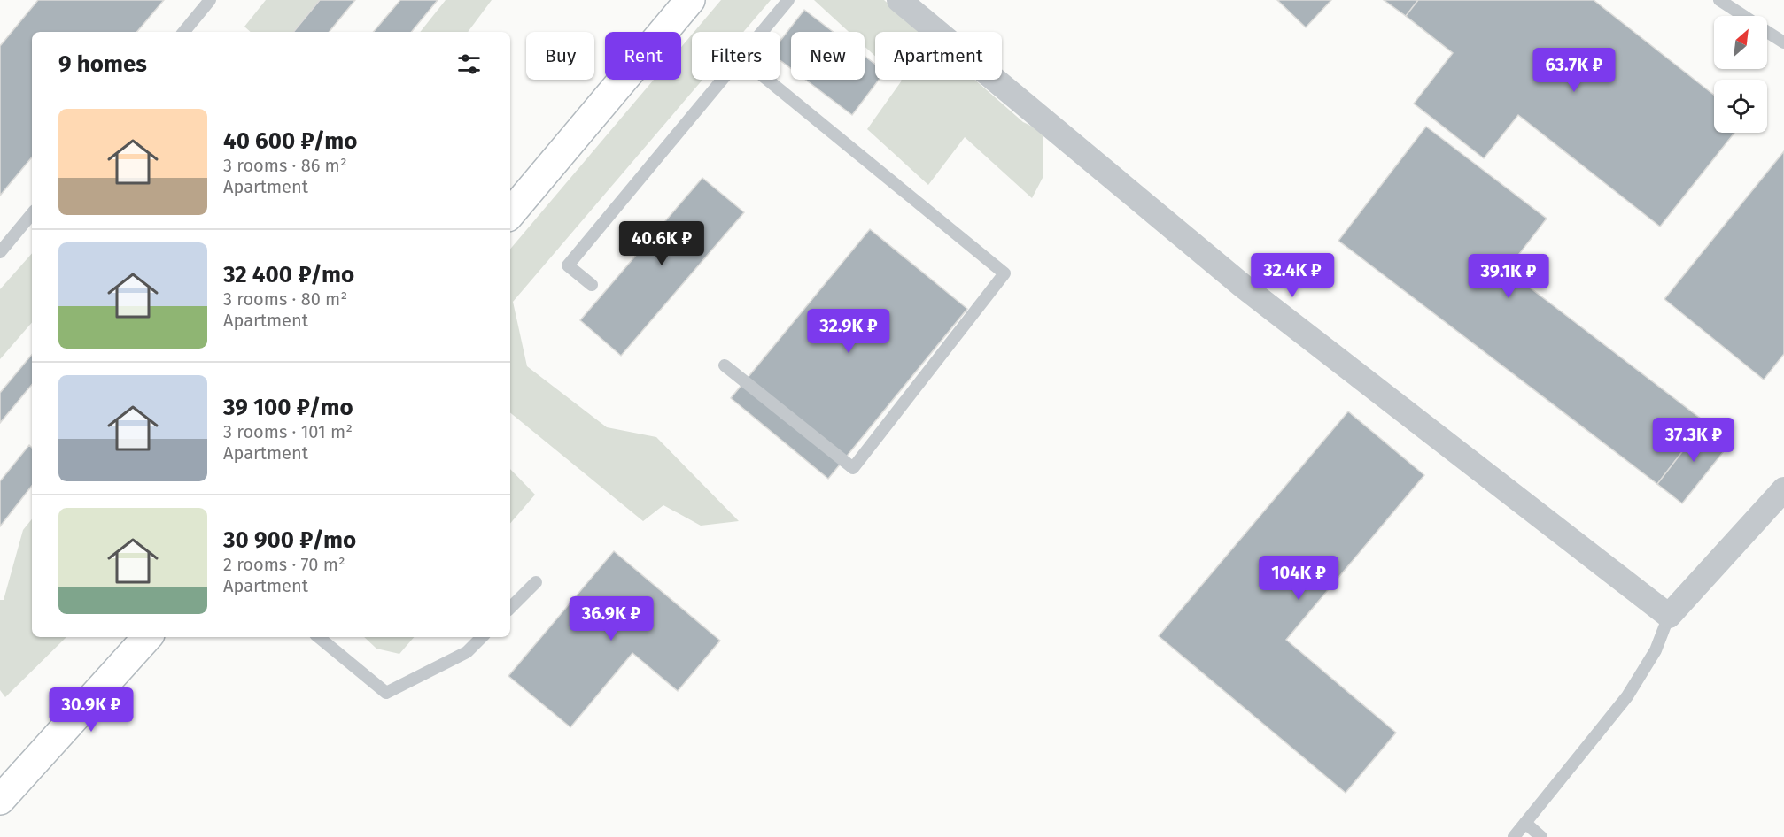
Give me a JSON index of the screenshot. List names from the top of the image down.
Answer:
{
  "north": "top right",
  "page": {
    "chip": [
      "Buy",
      "Rent",
      "Filters",
      "New",
      "Apartment"
    ],
    "heading": "9 homes",
    "price": [
      "63.7K ₽",
      "40.6K ₽",
      "32.4K ₽",
      "39.1K ₽",
      "32.9K ₽",
      "37.3K ₽",
      "104K ₽",
      "36.9K ₽",
      "30.9K ₽"
    ],
    "list": [
      {
        "name": "40 600 ₽/mo",
        "note": "3 rooms · 86 m² · Apartment"
      },
      {
        "name": "32 400 ₽/mo",
        "note": "3 rooms · 80 m² · Apartment"
      },
      {
        "name": "39 100 ₽/mo",
        "note": "3 rooms · 101 m² · Apartment"
      },
      {
        "name": "30 900 ₽/mo",
        "note": "2 rooms · 70 m² · Apartment"
      }
    ]
  }
}
